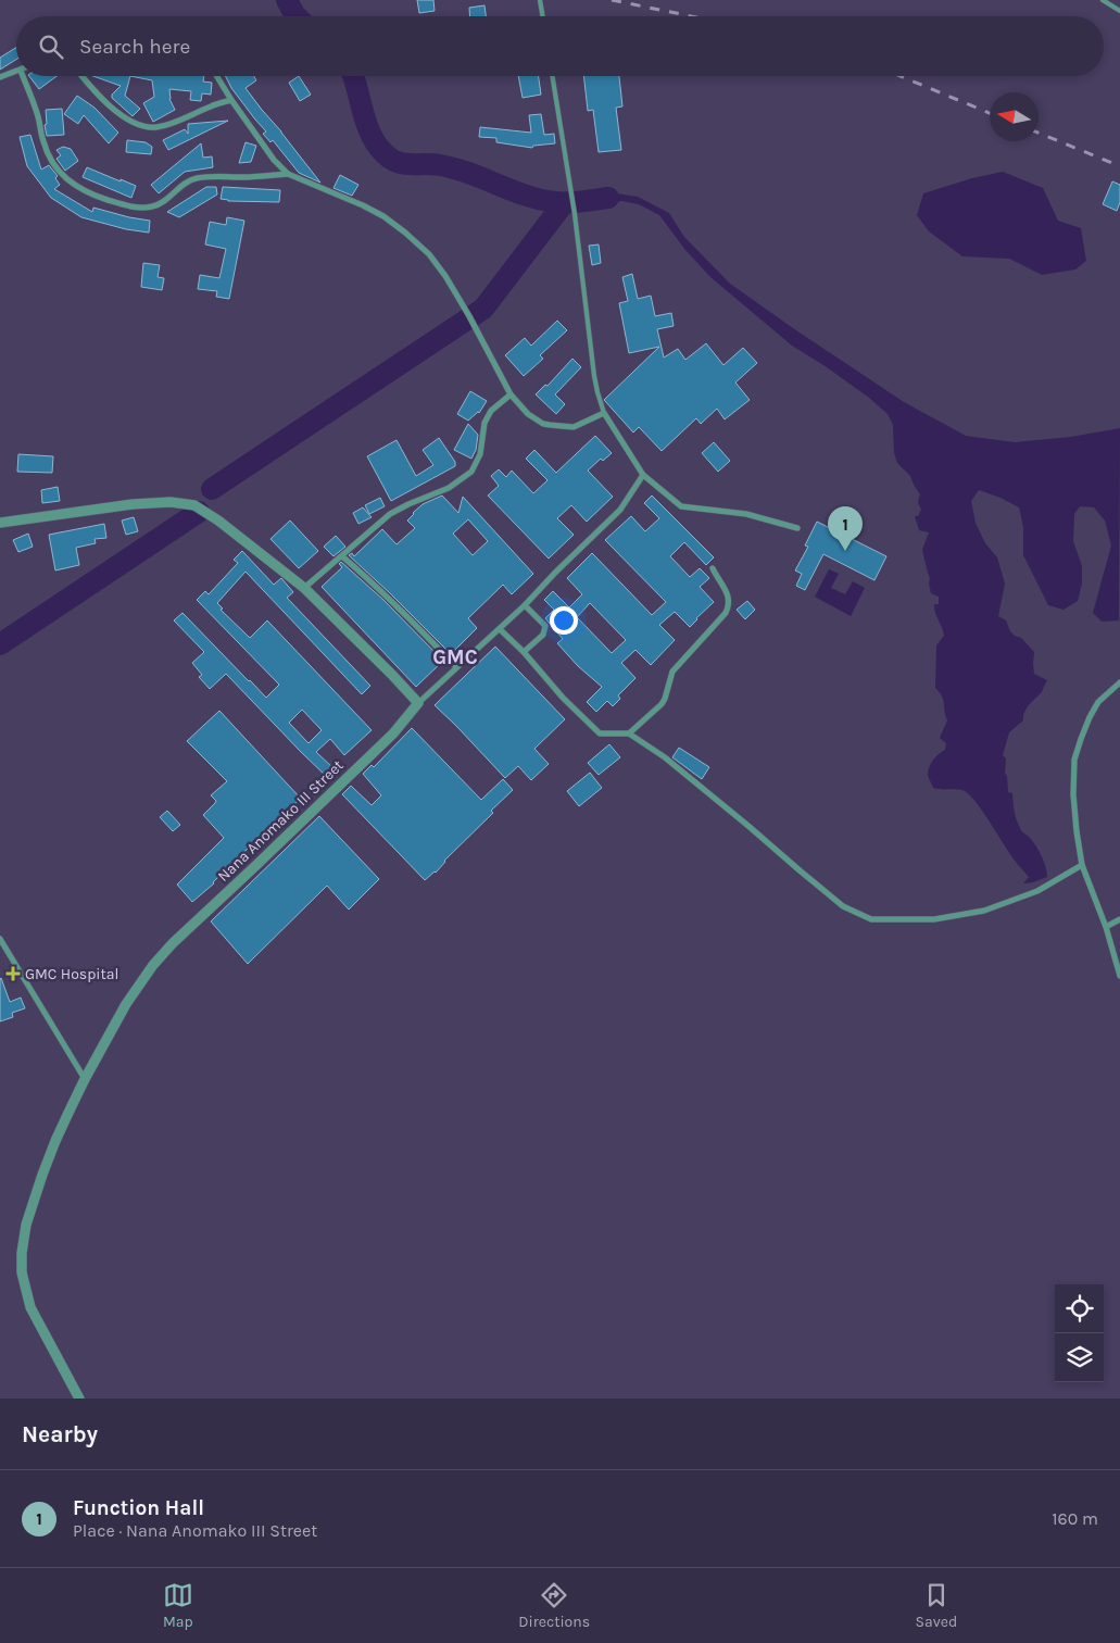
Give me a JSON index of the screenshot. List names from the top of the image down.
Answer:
{
  "streets": {
    "street": ["Nana Anomako III Street"]
  },
  "districts": ["GMC"],
  "places": {
    "health": ["GMC Hospital"]
  },
  "north": "left",
  "page": {
    "search": "Search here",
    "pins": "1",
    "heading": "Nearby",
    "list": [
      {
        "mark": "1",
        "name": "Function Hall",
        "note": "Place · Nana Anomako III Street",
        "value": "160 m"
      }
    ],
    "nav": ["Map", "Directions", "Saved"]
  }
}
